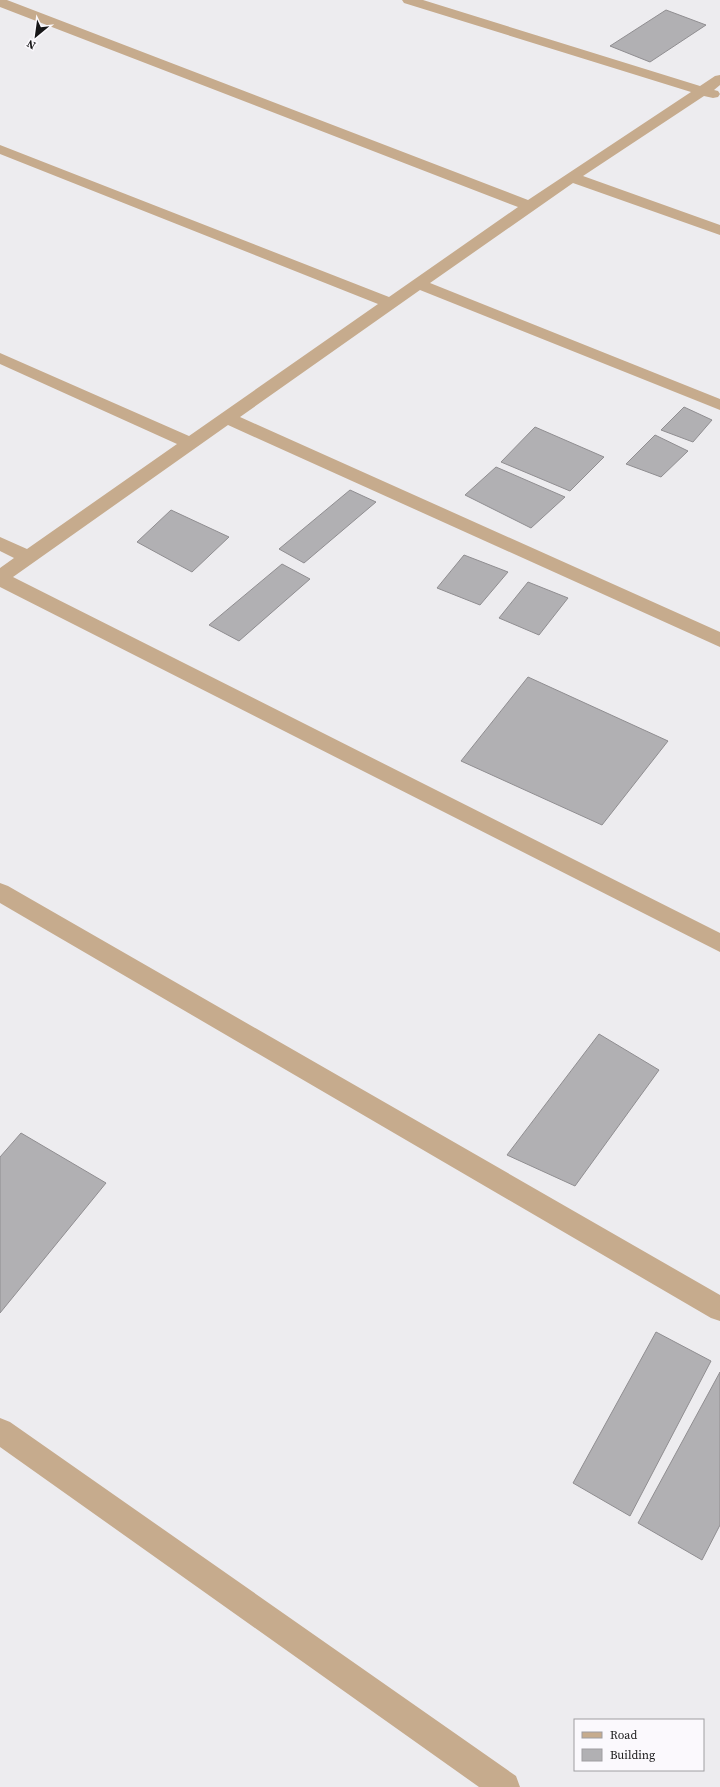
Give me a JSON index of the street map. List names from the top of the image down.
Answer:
{
  "legend": ["Road", "Building"],
  "north": "bottom left"
}
